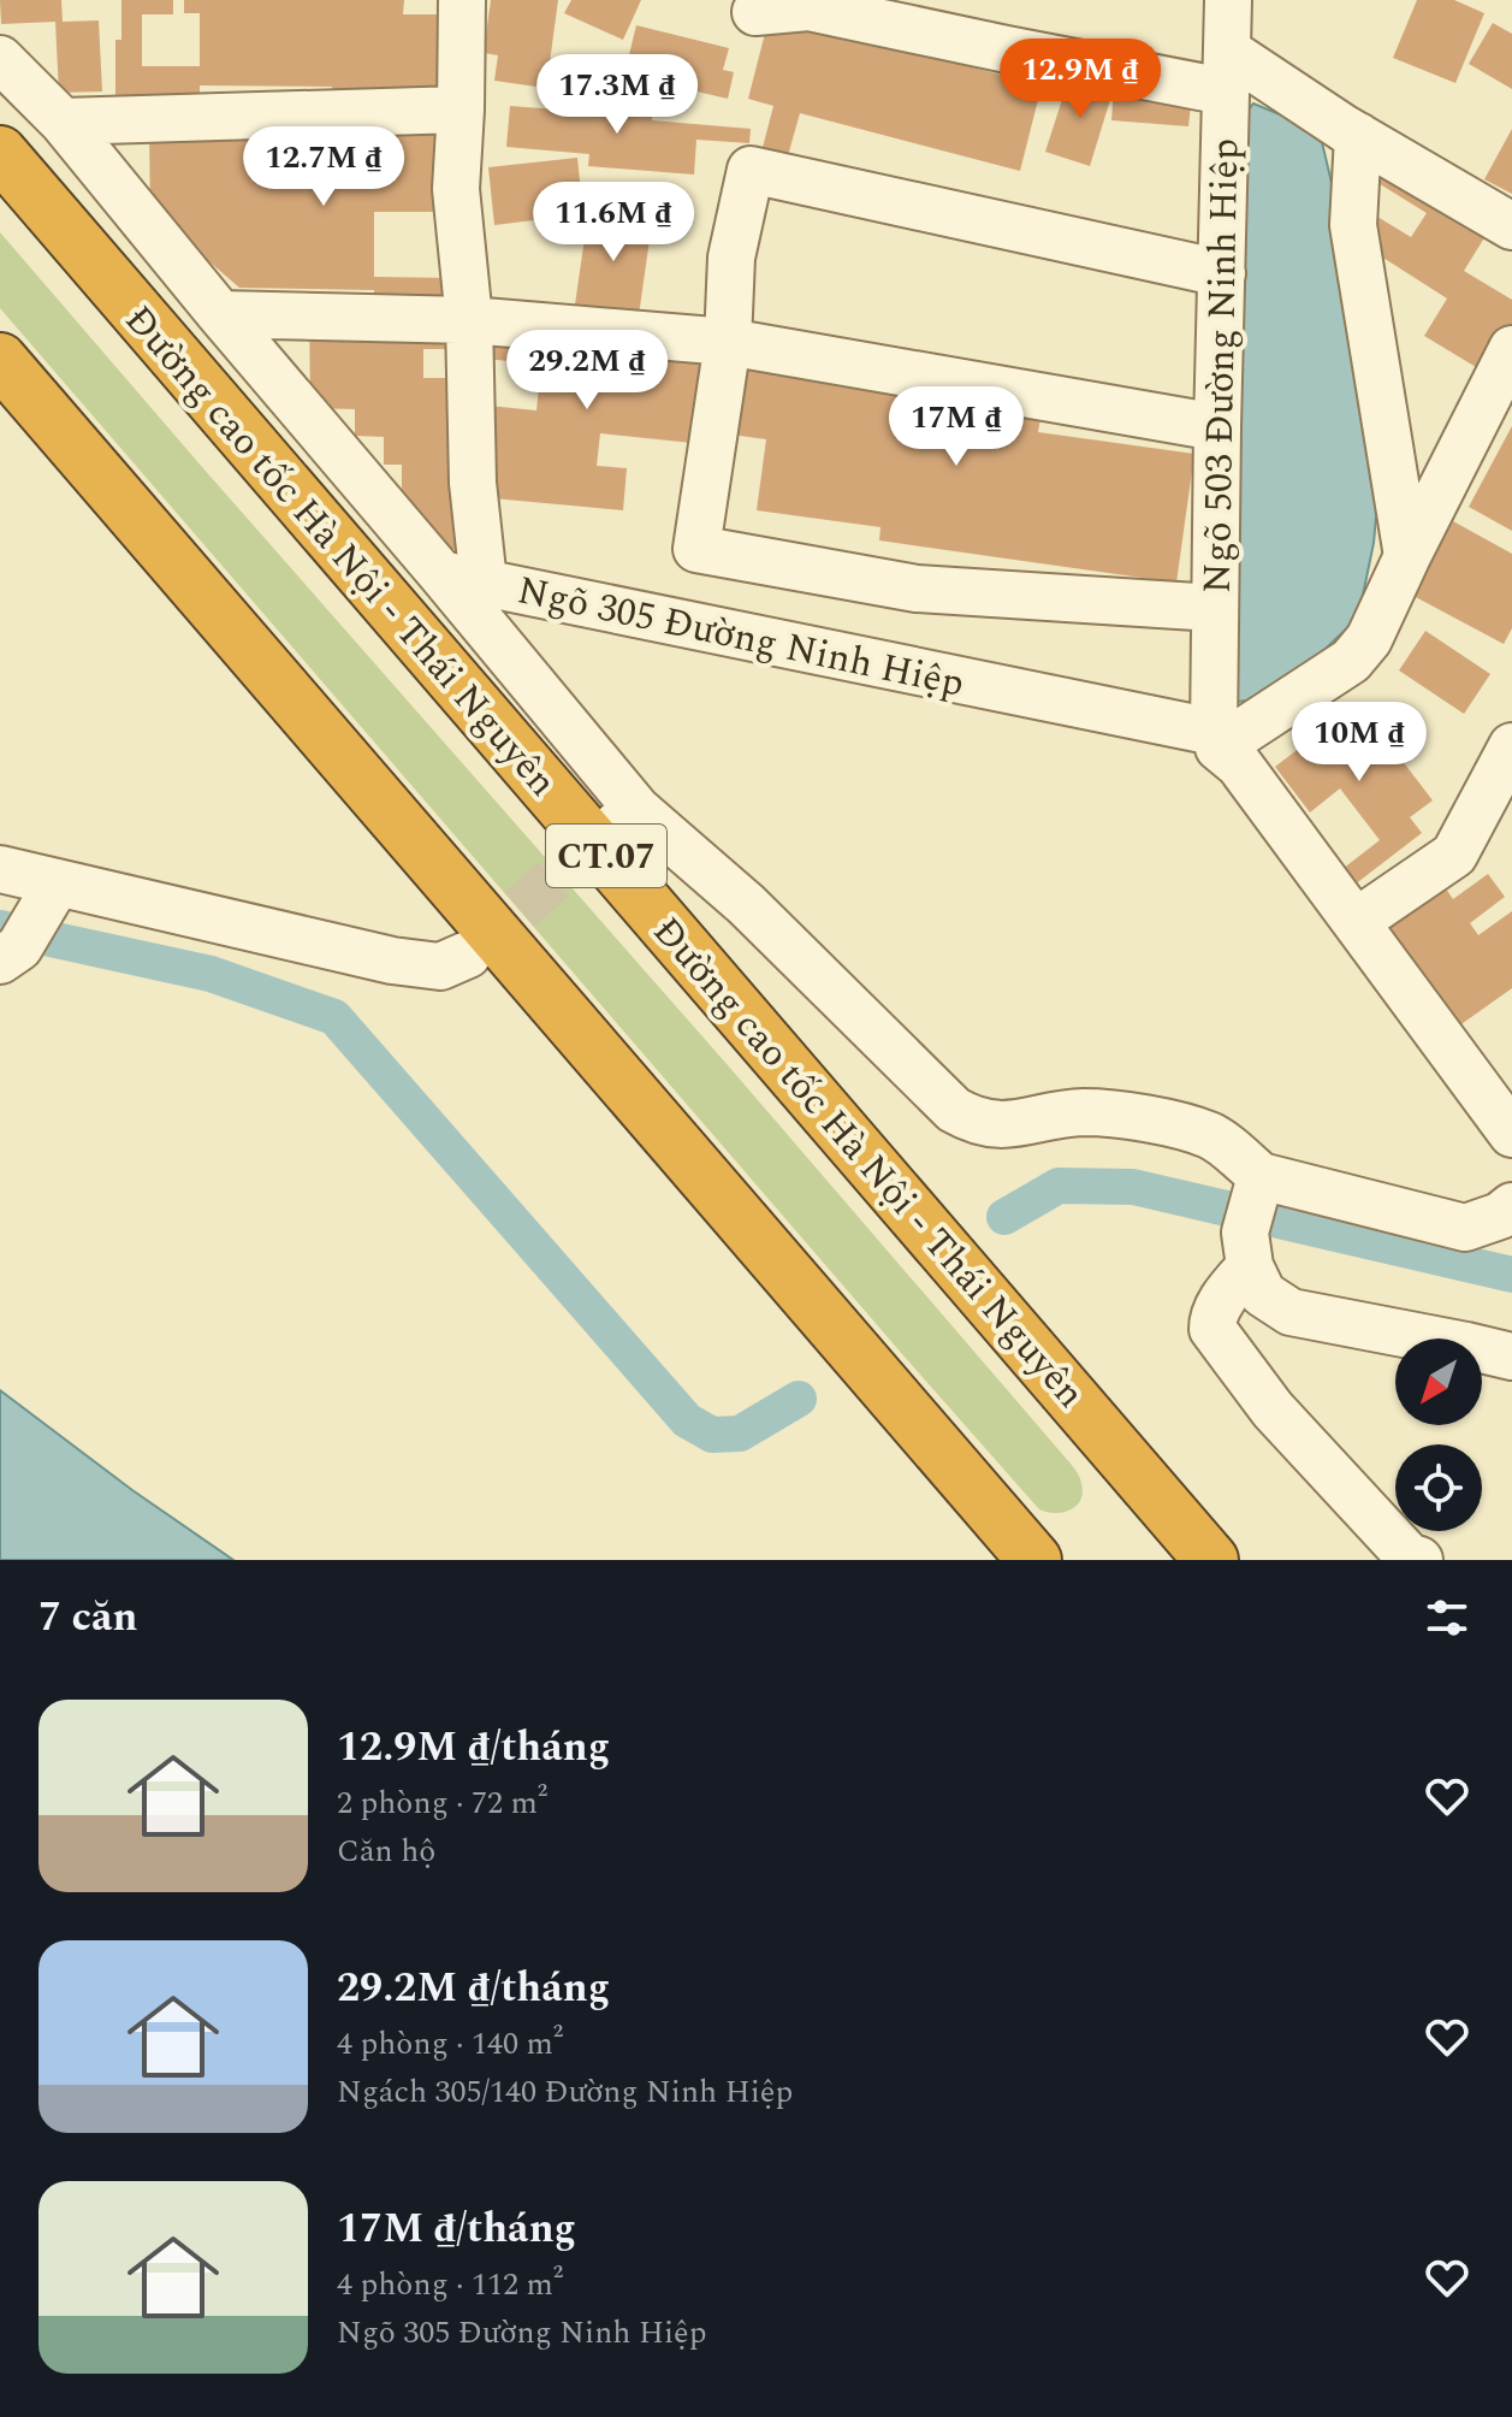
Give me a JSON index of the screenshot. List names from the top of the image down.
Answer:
{
  "streets": {
    "highway": ["Đường cao tốc Hà Nội - Thái Nguyên", "CT.07"],
    "street": ["Ngõ 503 Đường Ninh Hiệp", "Ngõ 305 Đường Ninh Hiệp"]
  },
  "crossings": [
    ["Ngõ 503 Đường Ninh Hiệp", "Ngõ 305 Đường Ninh Hiệp"]
  ],
  "north": "bottom left",
  "page": {
    "price": [
      "12.9M ₫",
      "17.3M ₫",
      "12.7M ₫",
      "11.6M ₫",
      "29.2M ₫",
      "17M ₫",
      "10M ₫"
    ],
    "heading": "7 căn",
    "list": [
      {
        "name": "12.9M ₫/tháng",
        "note": "2 phòng · 72 m² · Căn hộ"
      },
      {
        "name": "29.2M ₫/tháng",
        "note": "4 phòng · 140 m² · Ngách 305/140 Đường Ninh Hiệp"
      },
      {
        "name": "17M ₫/tháng",
        "note": "4 phòng · 112 m² · Ngõ 305 Đường Ninh Hiệp"
      }
    ]
  }
}
